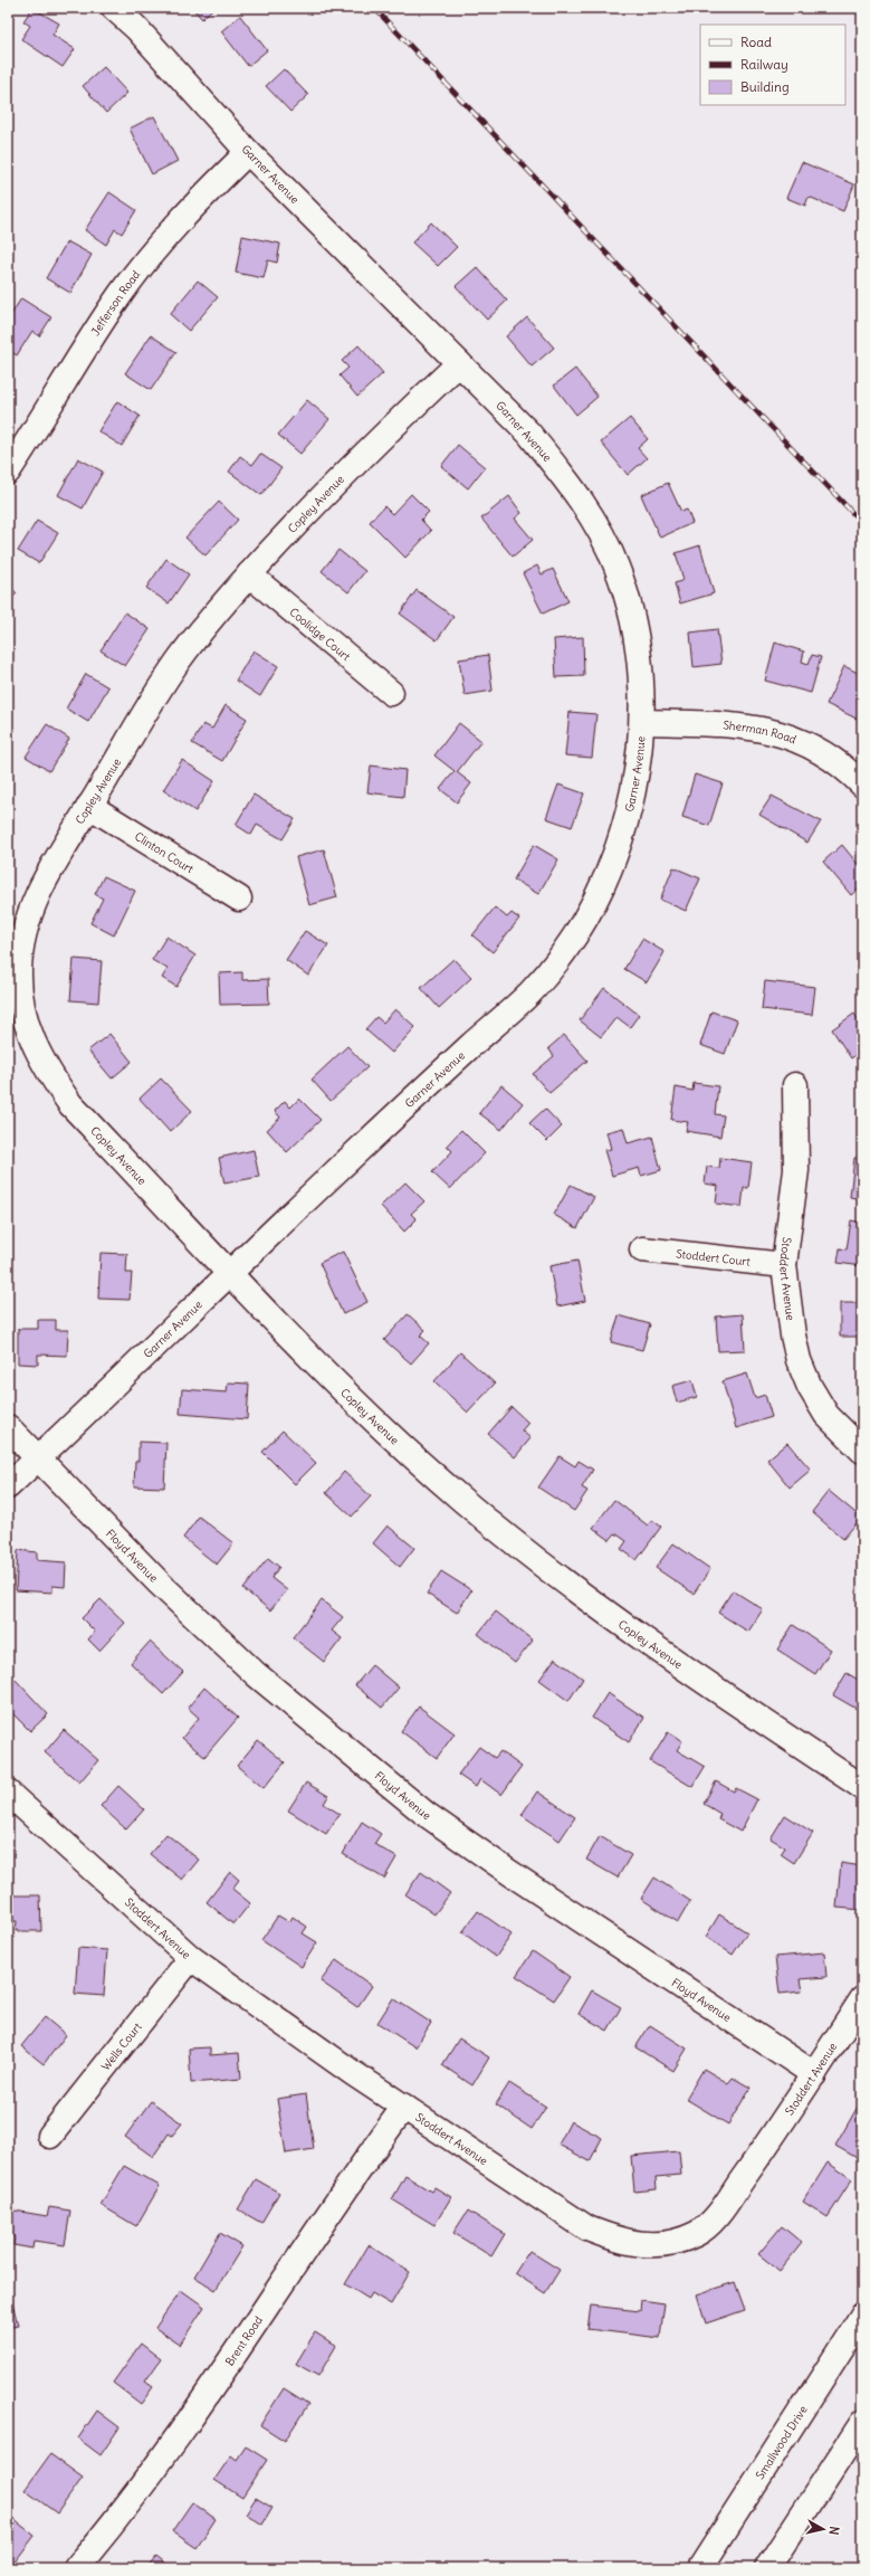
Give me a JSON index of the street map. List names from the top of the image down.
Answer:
{
  "streets": {
    "street": [
      "Garner Avenue",
      "Jefferson Road",
      "Copley Avenue",
      "Coolidge Court",
      "Sherman Road",
      "Clinton Court",
      "Stoddert Court",
      "Stoddert Avenue",
      "Floyd Avenue",
      "Wells Court",
      "Brent Road",
      "Smallwood Drive"
    ]
  },
  "crossings": [
    ["Garner Avenue", "Jefferson Road"],
    ["Garner Avenue", "Copley Avenue"],
    ["Garner Avenue", "Sherman Road"],
    ["Garner Avenue", "Floyd Avenue"],
    ["Copley Avenue", "Coolidge Court"],
    ["Copley Avenue", "Clinton Court"],
    ["Stoddert Court", "Stoddert Avenue"],
    ["Stoddert Avenue", "Floyd Avenue"],
    ["Stoddert Avenue", "Wells Court"],
    ["Stoddert Avenue", "Brent Road"]
  ],
  "legend": ["Road", "Railway", "Building"],
  "north": "right"
}
